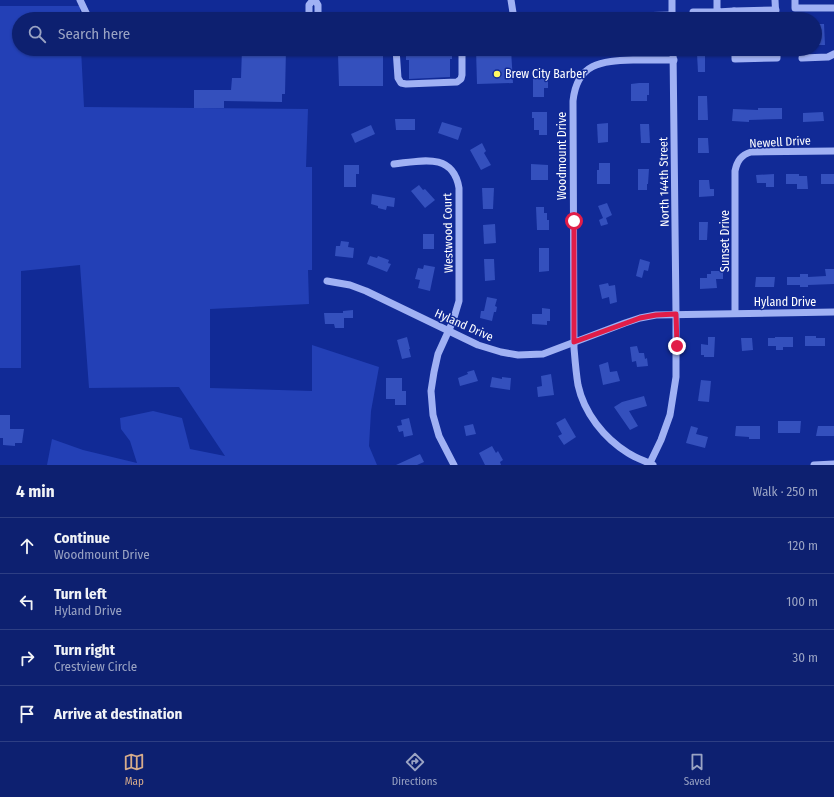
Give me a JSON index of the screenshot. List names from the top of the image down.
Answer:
{
  "streets": {
    "street": [
      "Newell Drive",
      "Woodmount Drive",
      "North 144th Street",
      "Westwood Court",
      "Sunset Drive",
      "Hyland Drive"
    ]
  },
  "crossings": [
    ["Newell Drive", "Sunset Drive"],
    ["Woodmount Drive", "North 144th Street"],
    ["Woodmount Drive", "Hyland Drive"],
    ["North 144th Street", "Hyland Drive"],
    ["Westwood Court", "Hyland Drive"],
    ["Sunset Drive", "Hyland Drive"]
  ],
  "places": ["Brew City Barber"],
  "page": {
    "search": "Search here",
    "heading": ["4 min", "Walk · 250 m"],
    "list": [
      ["Continue", "Woodmount Drive", "120 m"],
      ["Turn left", "Hyland Drive", "100 m"],
      ["Turn right", "Crestview Circle", "30 m"],
      "Arrive at destination"
    ],
    "nav": ["Map", "Directions", "Saved"]
  }
}
